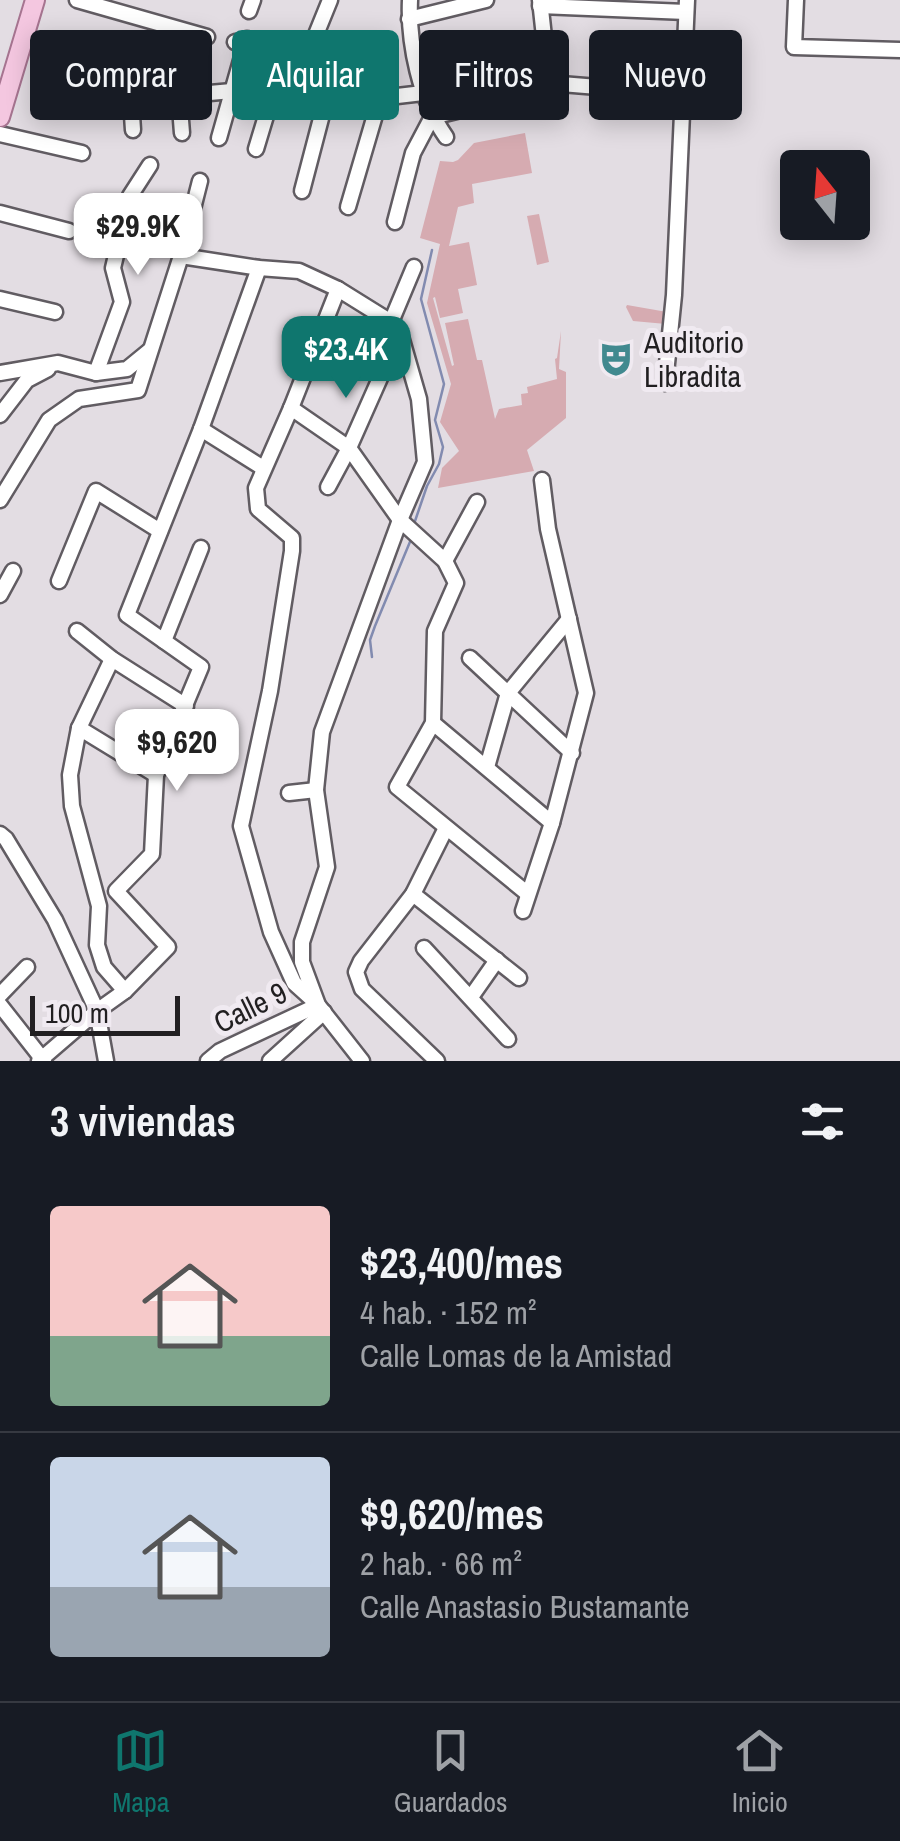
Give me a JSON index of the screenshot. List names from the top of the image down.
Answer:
{
  "streets": {
    "street": ["Calle 9"]
  },
  "places": {
    "theatre": ["Auditorio Libradita"]
  },
  "scale_bar": "100 m",
  "north": "top",
  "page": {
    "chip": [
      "Comprar",
      "Alquilar",
      "Filtros",
      "Nuevo"
    ],
    "price": ["$29.9K", "$23.4K", "$9,620"],
    "scale": "100 m",
    "heading": "3 viviendas",
    "list": [
      {
        "name": "$23,400/mes",
        "note": "4 hab. · 152 m² · Calle Lomas de la Amistad"
      },
      {
        "name": "$9,620/mes",
        "note": "2 hab. · 66 m² · Calle Anastasio Bustamante"
      }
    ],
    "tabs": ["Mapa", "Guardados", "Inicio"]
  }
}
